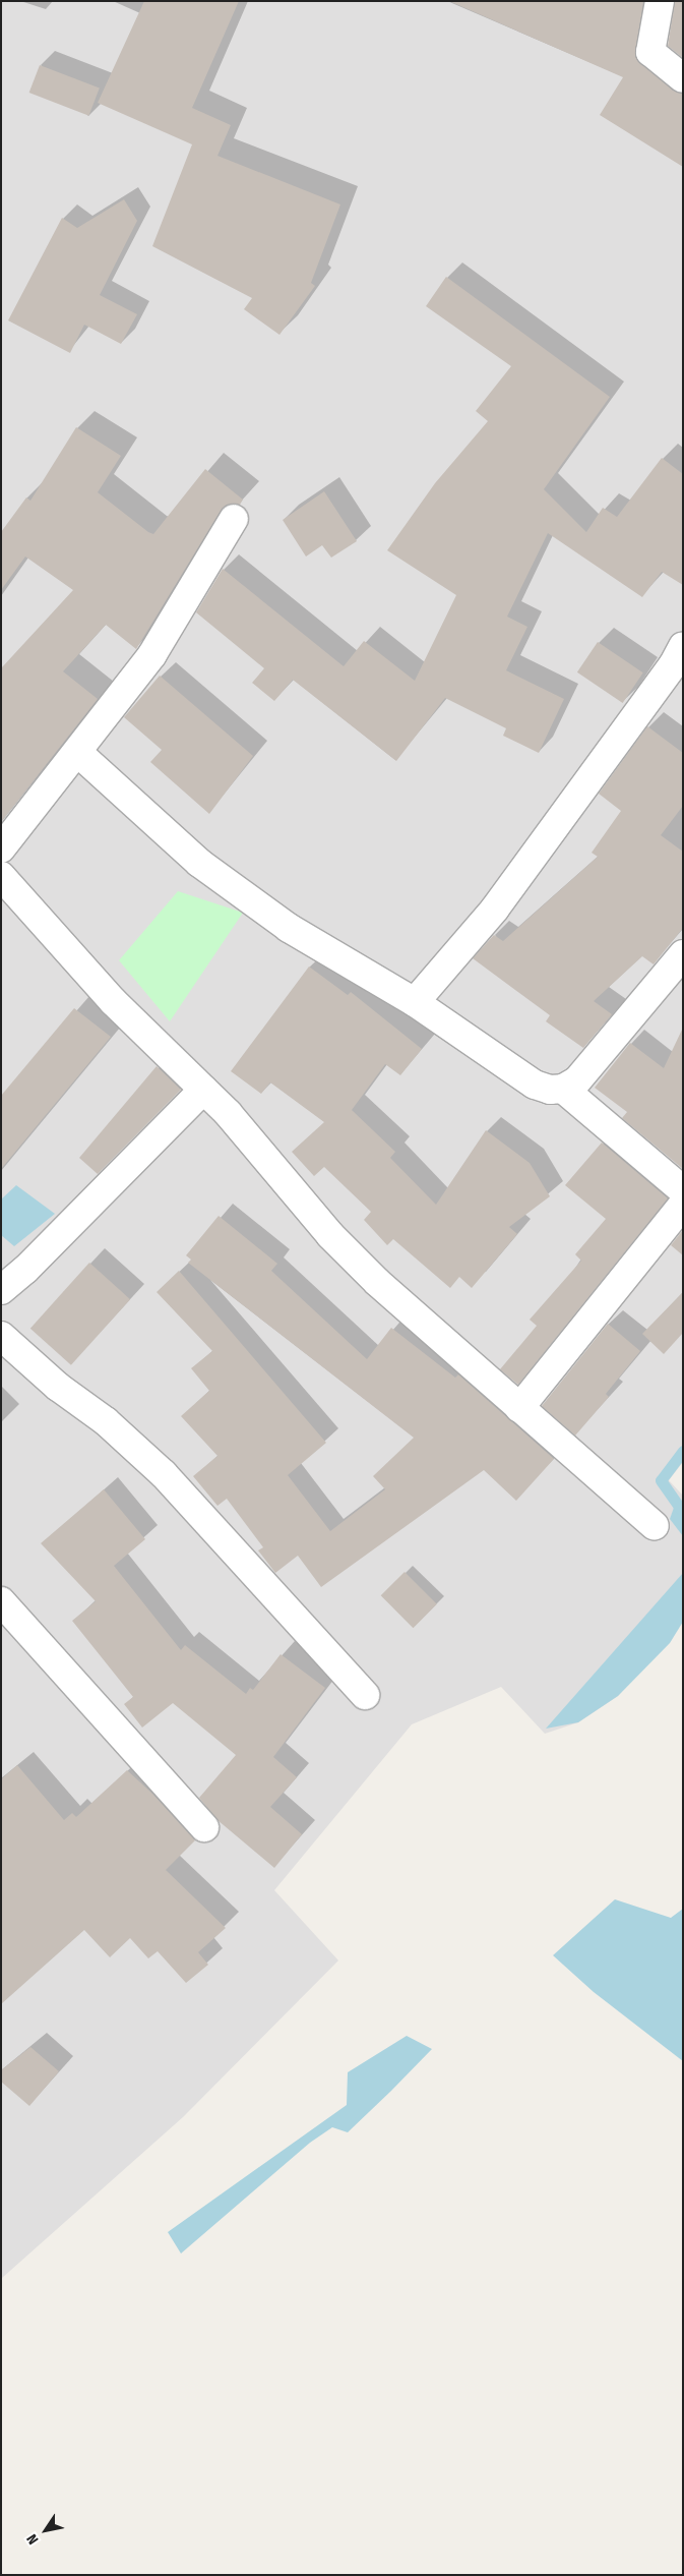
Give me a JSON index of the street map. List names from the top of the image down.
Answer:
{
  "north": "bottom left"
}
